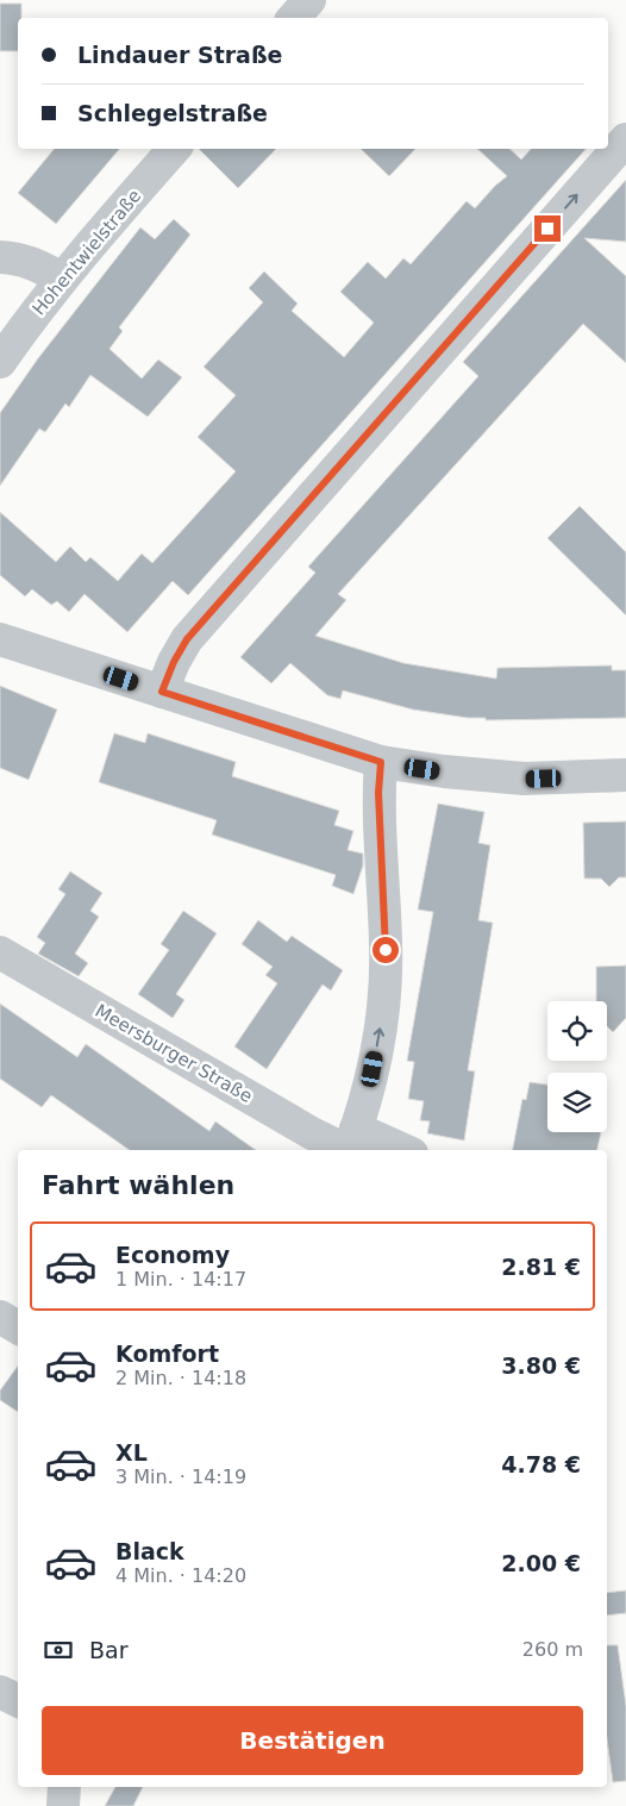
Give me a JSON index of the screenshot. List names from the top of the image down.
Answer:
{
  "streets": {
    "street": ["Hohentwielstraße", "Meersburger Straße"]
  },
  "page": {
    "banner": ["Lindauer Straße", "Schlegelstraße"],
    "heading": "Fahrt wählen",
    "list": [
      {
        "name": "Economy",
        "note": "1 Min. · 14:17",
        "value": "2.81 €"
      },
      {
        "name": "Komfort",
        "note": "2 Min. · 14:18",
        "value": "3.80 €"
      },
      {
        "name": "XL",
        "note": "3 Min. · 14:19",
        "value": "4.78 €"
      },
      {
        "name": "Black",
        "note": "4 Min. · 14:20",
        "value": "2.00 €"
      }
    ],
    "pay": ["Bar", "260 m"],
    "buttons": "Bestätigen"
  }
}
